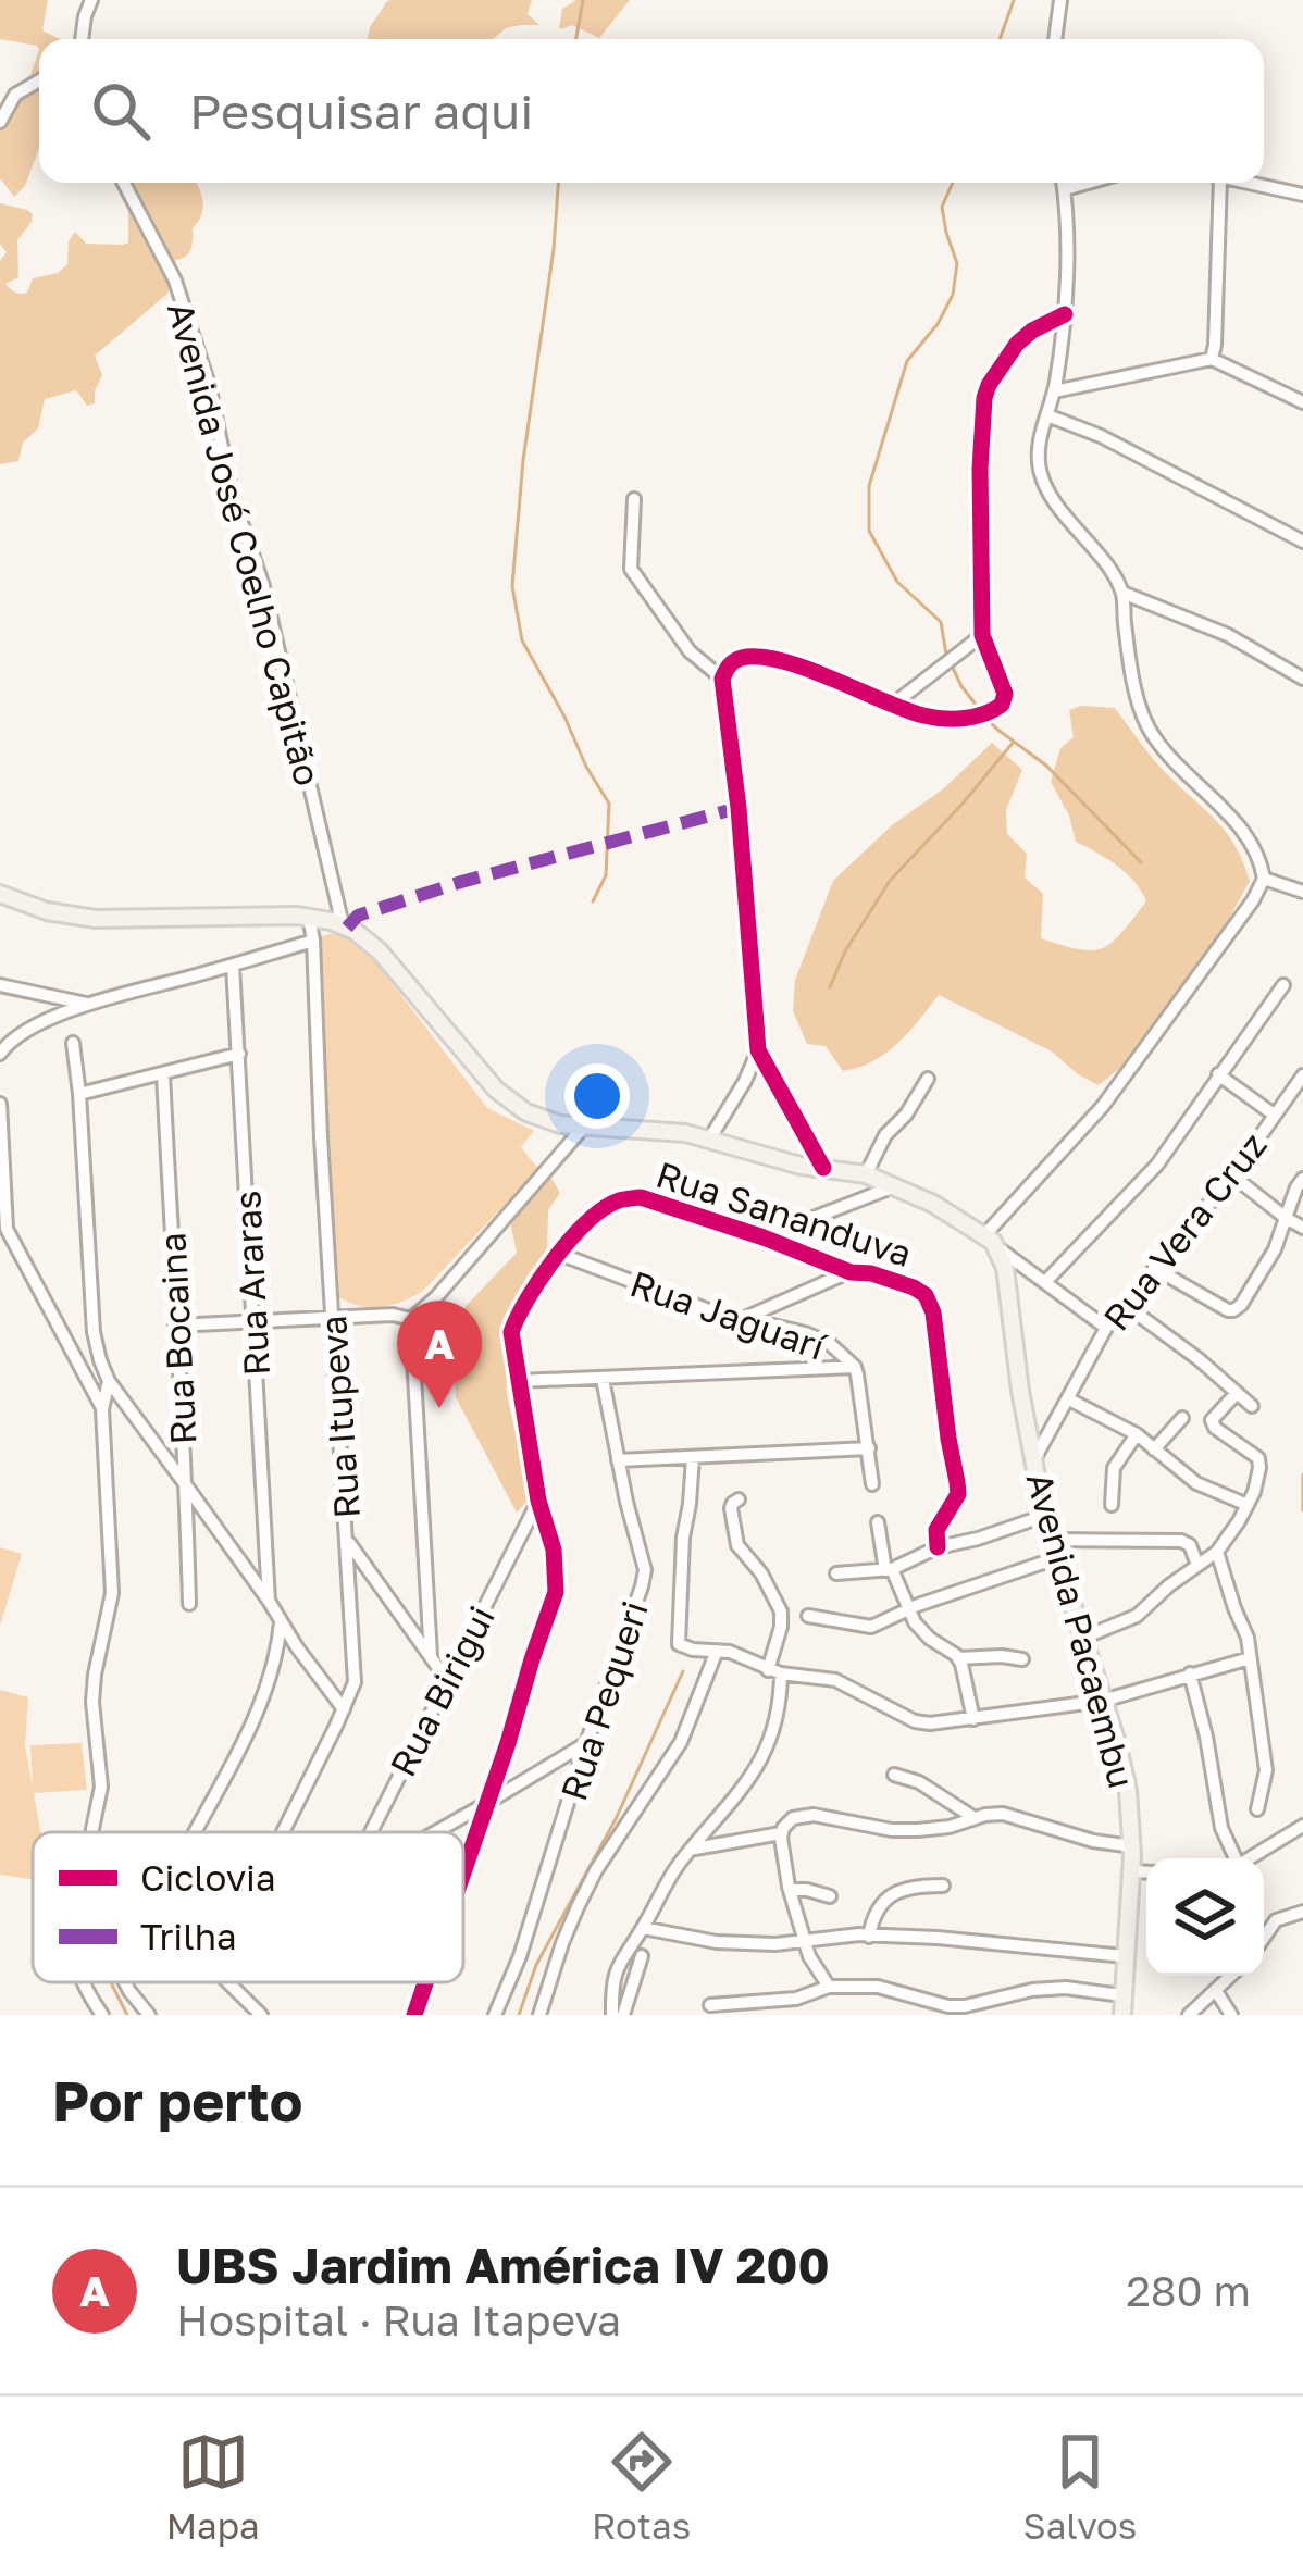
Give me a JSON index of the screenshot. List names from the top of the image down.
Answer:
{
  "streets": {
    "main road": ["Avenida Pacaembu"],
    "street": [
      "Avenida José Coelho Capitão",
      "Rua Sananduva",
      "Rua Vera Cruz",
      "Rua Araras",
      "Rua Jaguarí",
      "Rua Bocaina",
      "Rua Itupeva",
      "Rua Birigui",
      "Rua Pequeri"
    ]
  },
  "crossings": [
    ["Rua Sananduva", "Rua Jaguarí"],
    ["Rua Sananduva", "Rua Birigui"],
    ["Rua Vera Cruz", "Avenida Pacaembu"]
  ],
  "legend": ["Ciclovia", "Trilha"],
  "page": {
    "search": "Pesquisar aqui",
    "pins": "A",
    "heading": "Por perto",
    "list": [
      {
        "mark": "A",
        "name": "UBS Jardim América IV 200",
        "note": "Hospital · Rua Itapeva",
        "value": "280 m"
      }
    ],
    "nav": ["Mapa", "Rotas", "Salvos"]
  }
}
